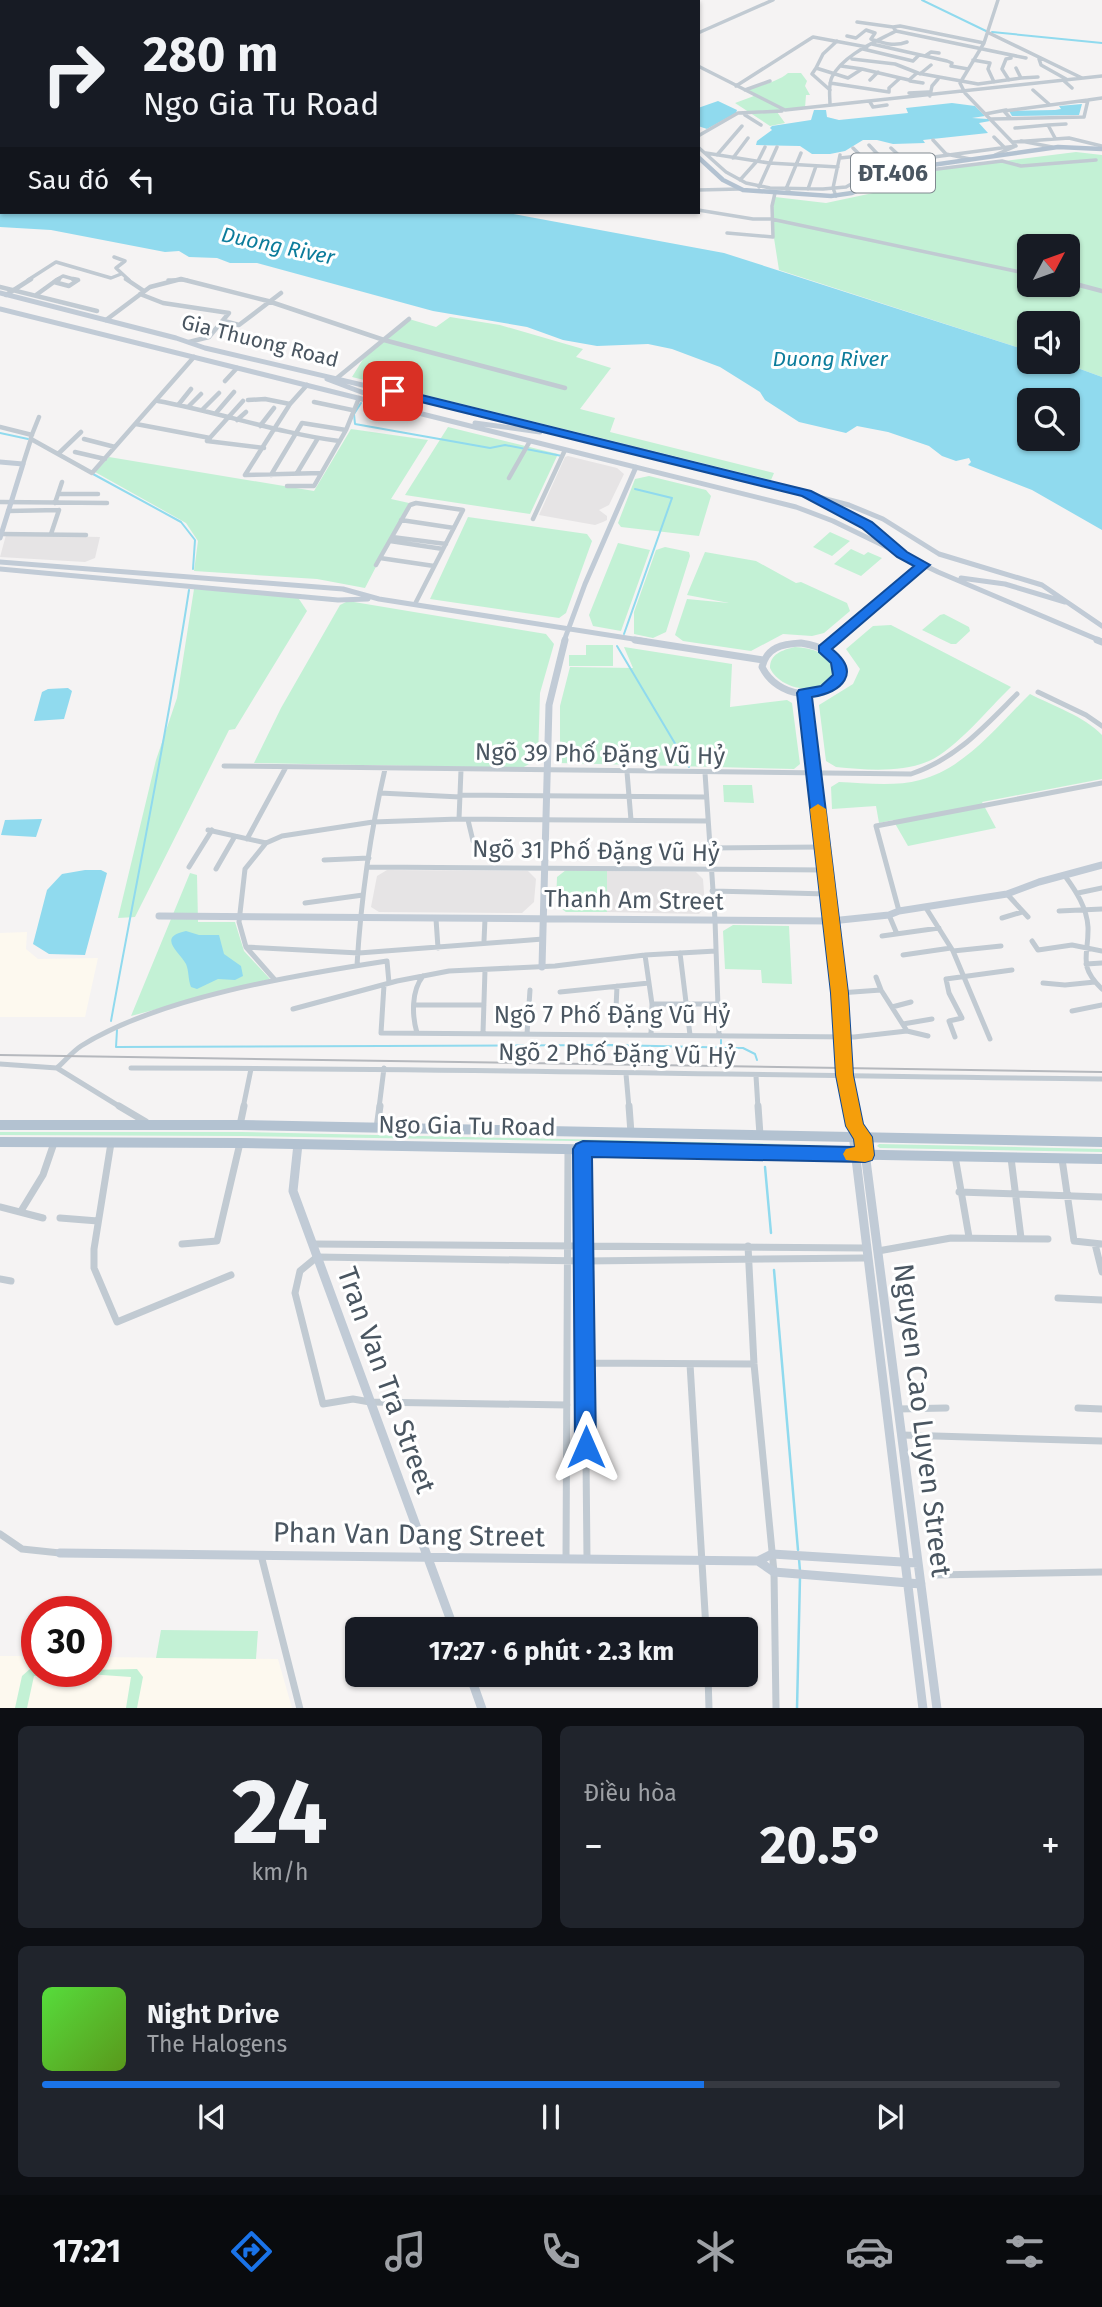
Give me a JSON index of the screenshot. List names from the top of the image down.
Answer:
{
  "streets": {
    "main road": ["ĐT.406", "Ngo Gia Tu Road"],
    "street": [
      "Gia Thuong Road",
      "Ngõ 39 Phố Đặng Vũ Hỷ",
      "Ngõ 31 Phố Đặng Vũ Hỷ",
      "Thanh Am Street",
      "Ngõ 7 Phố Đặng Vũ Hỷ",
      "Ngõ 2 Phố Đặng Vũ Hỷ",
      "Tran Van Tra Street",
      "Nguyen Cao Luyen Street",
      "Phan Van Dang Street"
    ]
  },
  "crossings": [
    ["Ngo Gia Tu Road", "Tran Van Tra Street"],
    ["Ngo Gia Tu Road", "Nguyen Cao Luyen Street"],
    ["Tran Van Tra Street", "Phan Van Dang Street"],
    ["Nguyen Cao Luyen Street", "Phan Van Dang Street"]
  ],
  "water": ["Duong River"],
  "north": "top right",
  "page": {
    "turn": ["280 m", "Ngo Gia Tu Road"],
    "then": "Sau đó",
    "limit": "30",
    "trip": "17:27 · 6 phút · 2.3 km",
    "tile": [
      ["24", "km/h"],
      "Điều hòa"
    ],
    "heat": ["−", "20.5°", "+"],
    "song": ["Night Drive", "The Halogens"],
    "tabs": "17:21"
  }
}
